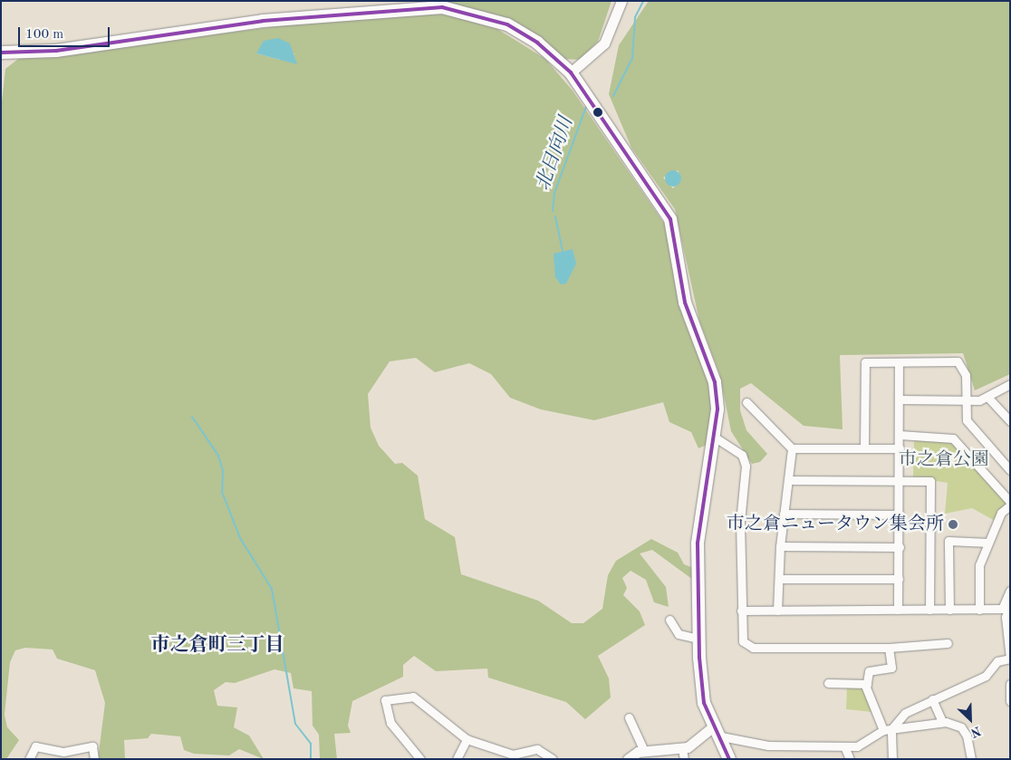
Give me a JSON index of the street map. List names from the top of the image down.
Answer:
{
  "districts": ["市之倉町三丁目"],
  "water": ["北日向川"],
  "parks": ["市之倉公園"],
  "places": ["市之倉ニュータウン集会所"],
  "scale_bar": "100 m",
  "north": "bottom right"
}
